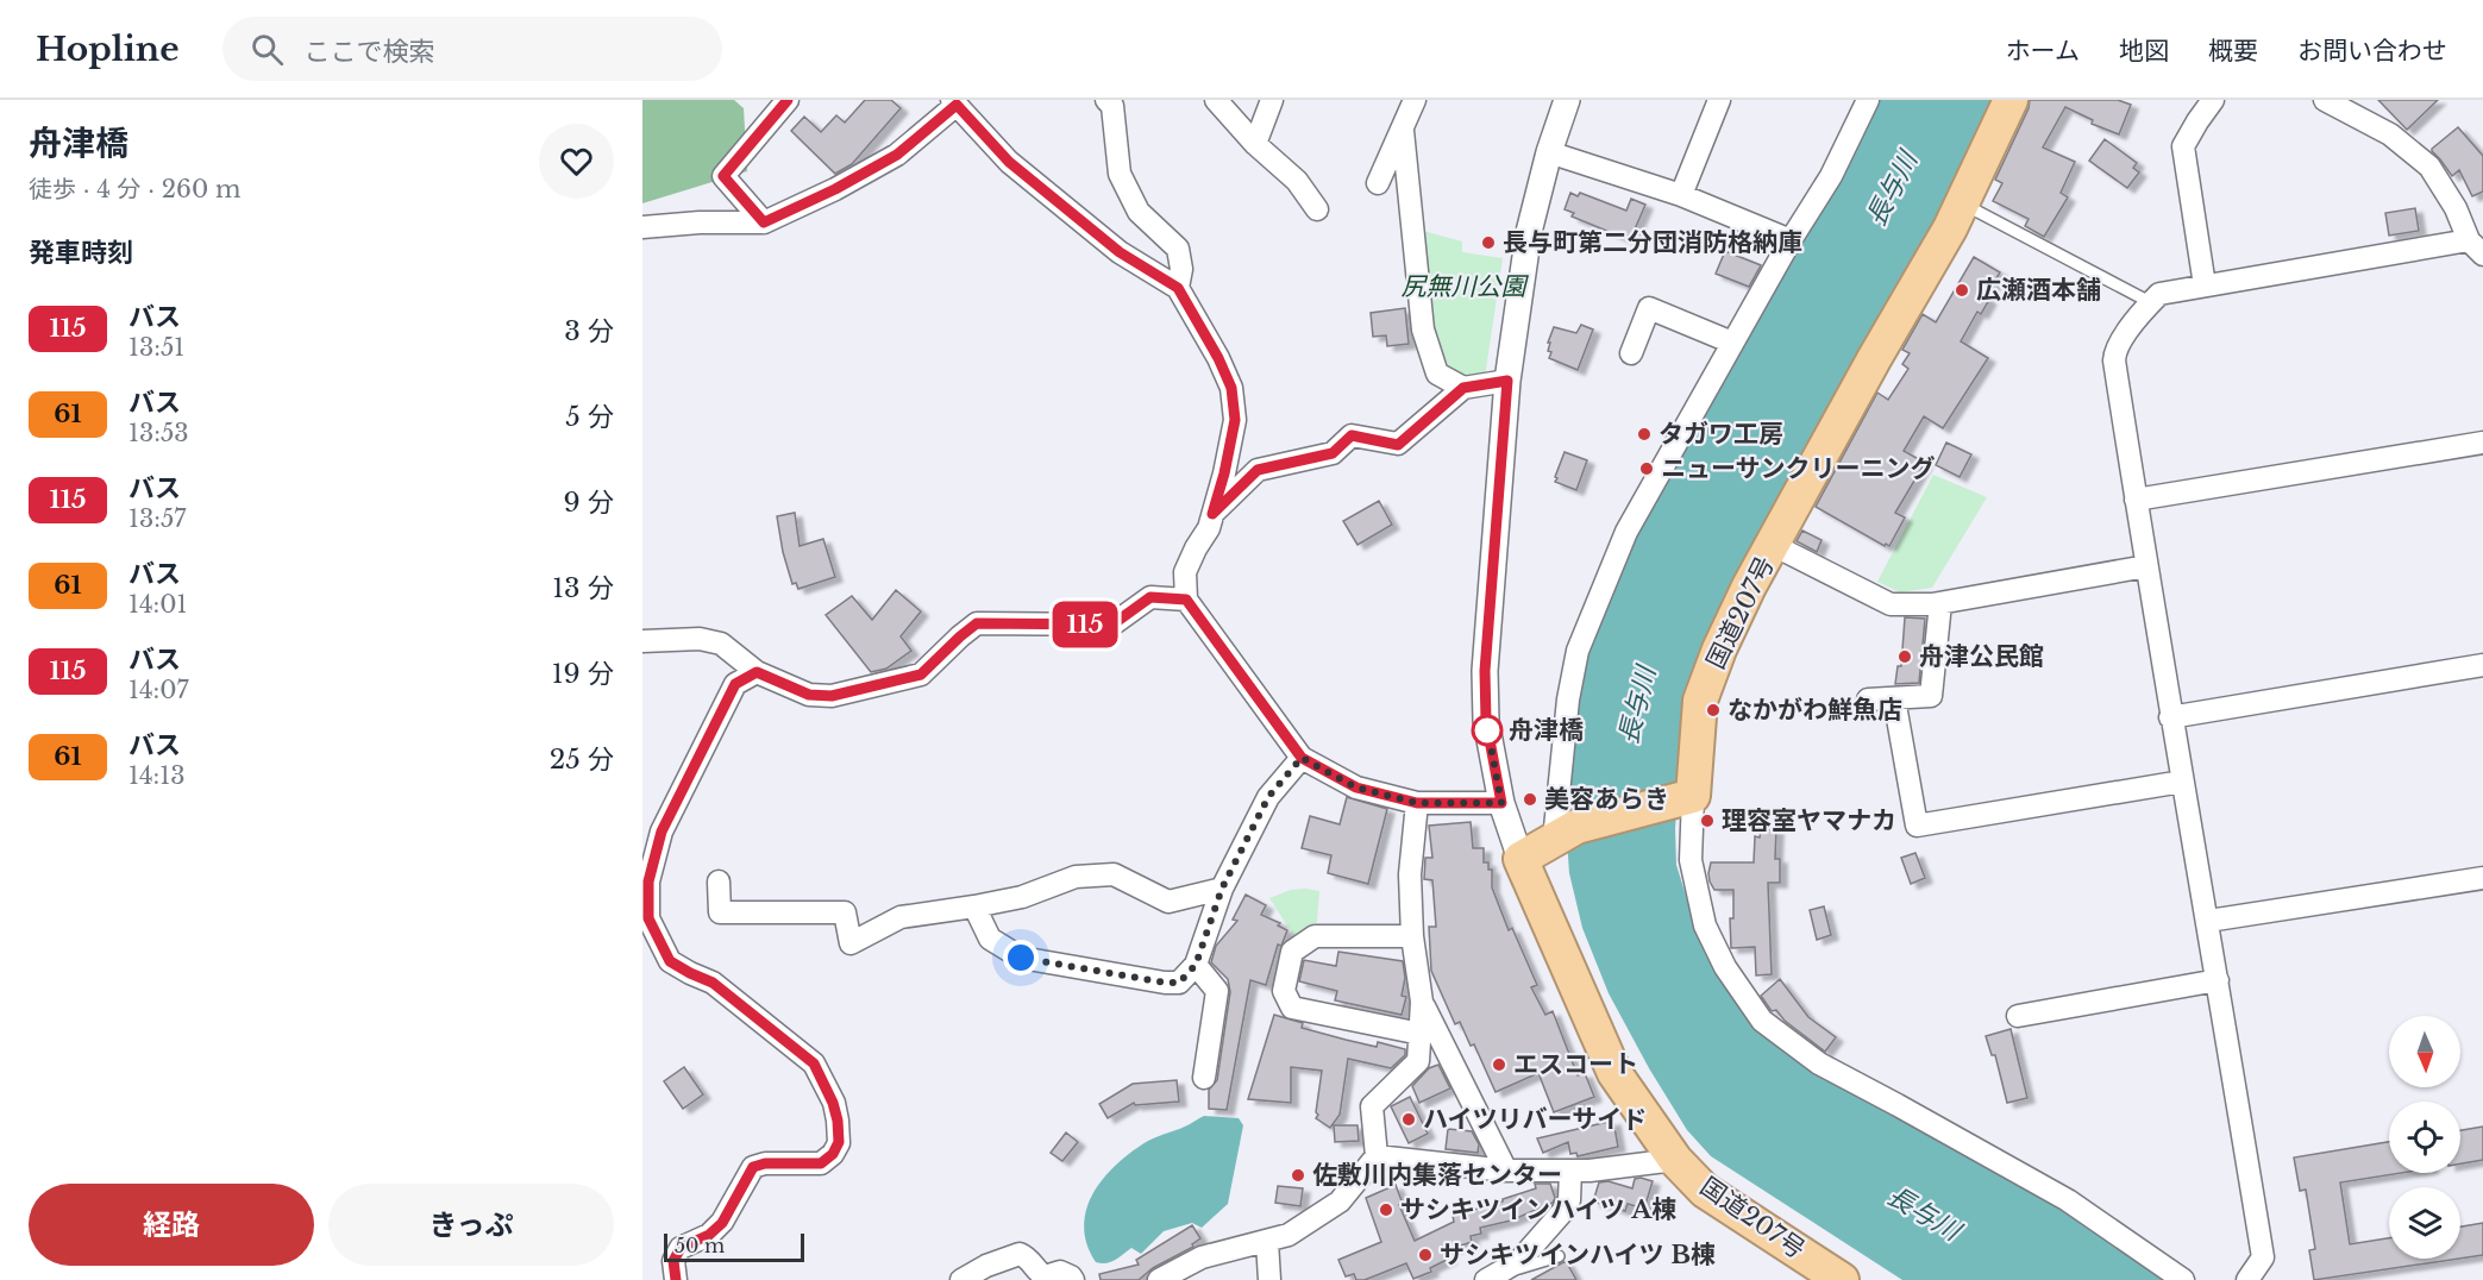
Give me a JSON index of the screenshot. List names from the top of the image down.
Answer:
{
  "streets": {
    "highway": ["国道207号"]
  },
  "water": ["長与川"],
  "parks": ["尻無川公園"],
  "places": [
    "長与町第二分団消防格納庫",
    "広瀬酒本舗",
    "タガワ工房",
    "ニューサンクリーニング",
    "舟津公民館",
    "なかがわ鮮魚店",
    "舟津橋",
    "美容あらき",
    "理容室ヤマナカ",
    "エスコート",
    "ハイツリバーサイド",
    "佐敷川内集落センター",
    "サシキツインハイツ A棟",
    "サシキツインハイツ B棟"
  ],
  "lines": ["bus line 115"],
  "scale_bar": "50 m",
  "north": "bottom",
  "page": {
    "header": "Hopline",
    "search": "ここで検索",
    "nav": [
      "ホーム",
      "地図",
      "概要",
      "お問い合わせ"
    ],
    "heading": [
      ["舟津橋", "徒歩 · 4 分 · 260 m"],
      "発車時刻"
    ],
    "on_map": "115",
    "list": [
      {
        "mark": "115",
        "name": "バス",
        "note": "13:51",
        "value": "3 分"
      },
      {
        "mark": "61",
        "name": "バス",
        "note": "13:53",
        "value": "5 分"
      },
      {
        "mark": "115",
        "name": "バス",
        "note": "13:57",
        "value": "9 分"
      },
      {
        "mark": "61",
        "name": "バス",
        "note": "14:01",
        "value": "13 分"
      },
      {
        "mark": "115",
        "name": "バス",
        "note": "14:07",
        "value": "19 分"
      },
      {
        "mark": "61",
        "name": "バス",
        "note": "14:13",
        "value": "25 分"
      }
    ],
    "buttons": ["経路", "きっぷ"],
    "scale": "50 m"
  }
}
